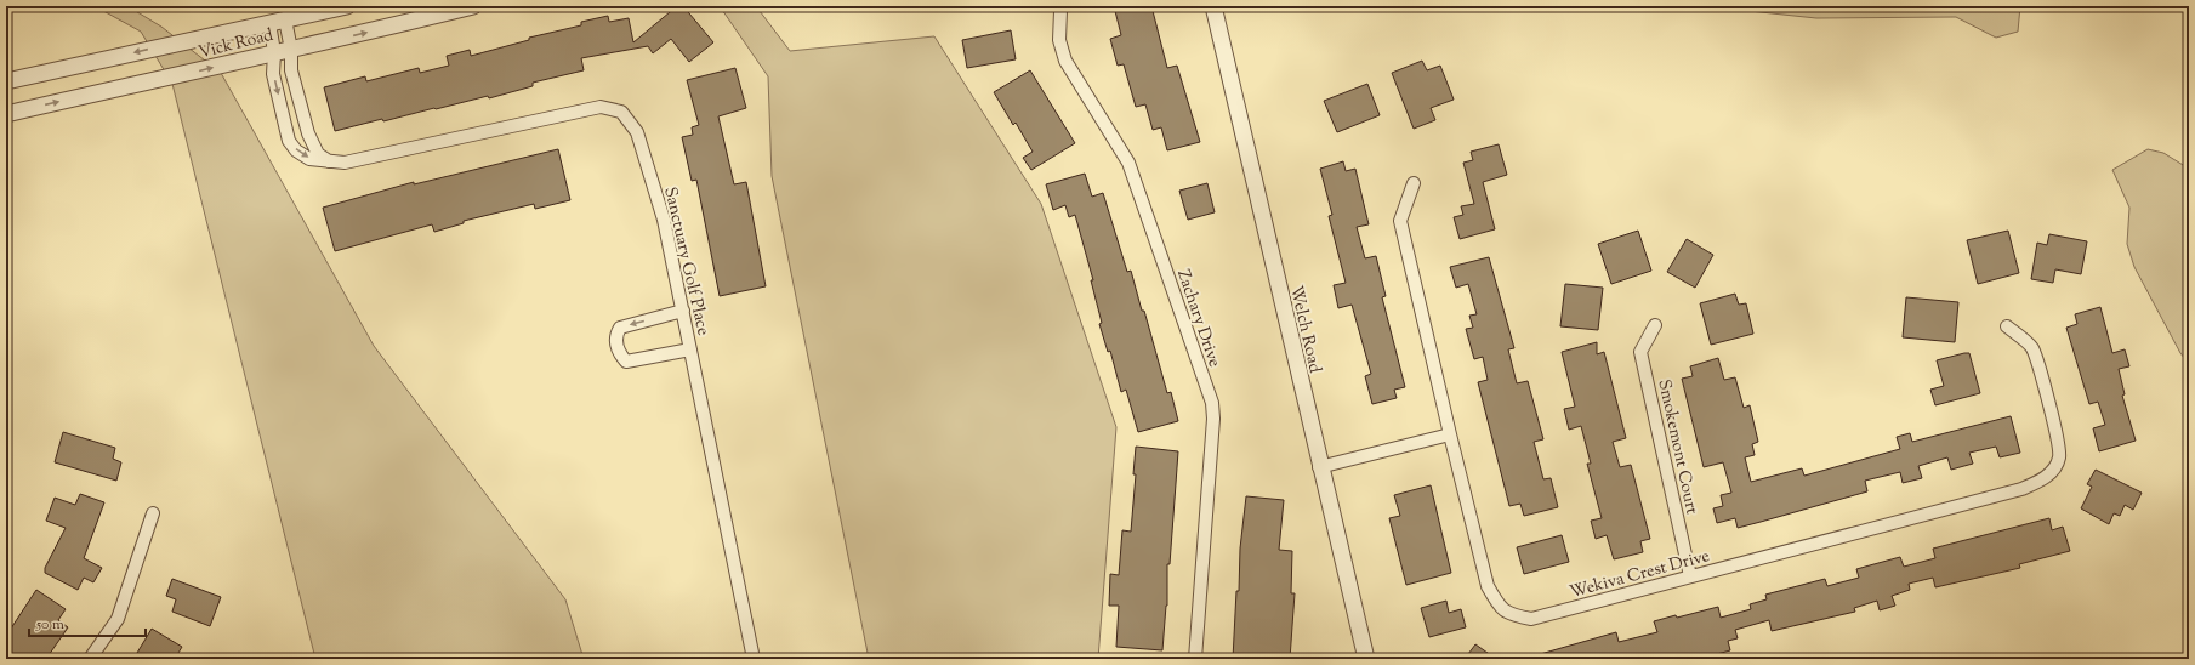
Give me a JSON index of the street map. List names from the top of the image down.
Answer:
{
  "streets": {
    "street": [
      "Vick Road",
      "Sanctuary Golf Place",
      "Zachary Drive",
      "Welch Road",
      "Smokemont Court",
      "Wekiva Crest Drive"
    ]
  },
  "crossings": [
    ["Vick Road", "Sanctuary Golf Place"],
    ["Smokemont Court", "Wekiva Crest Drive"]
  ],
  "scale_bar": "50 m"
}
